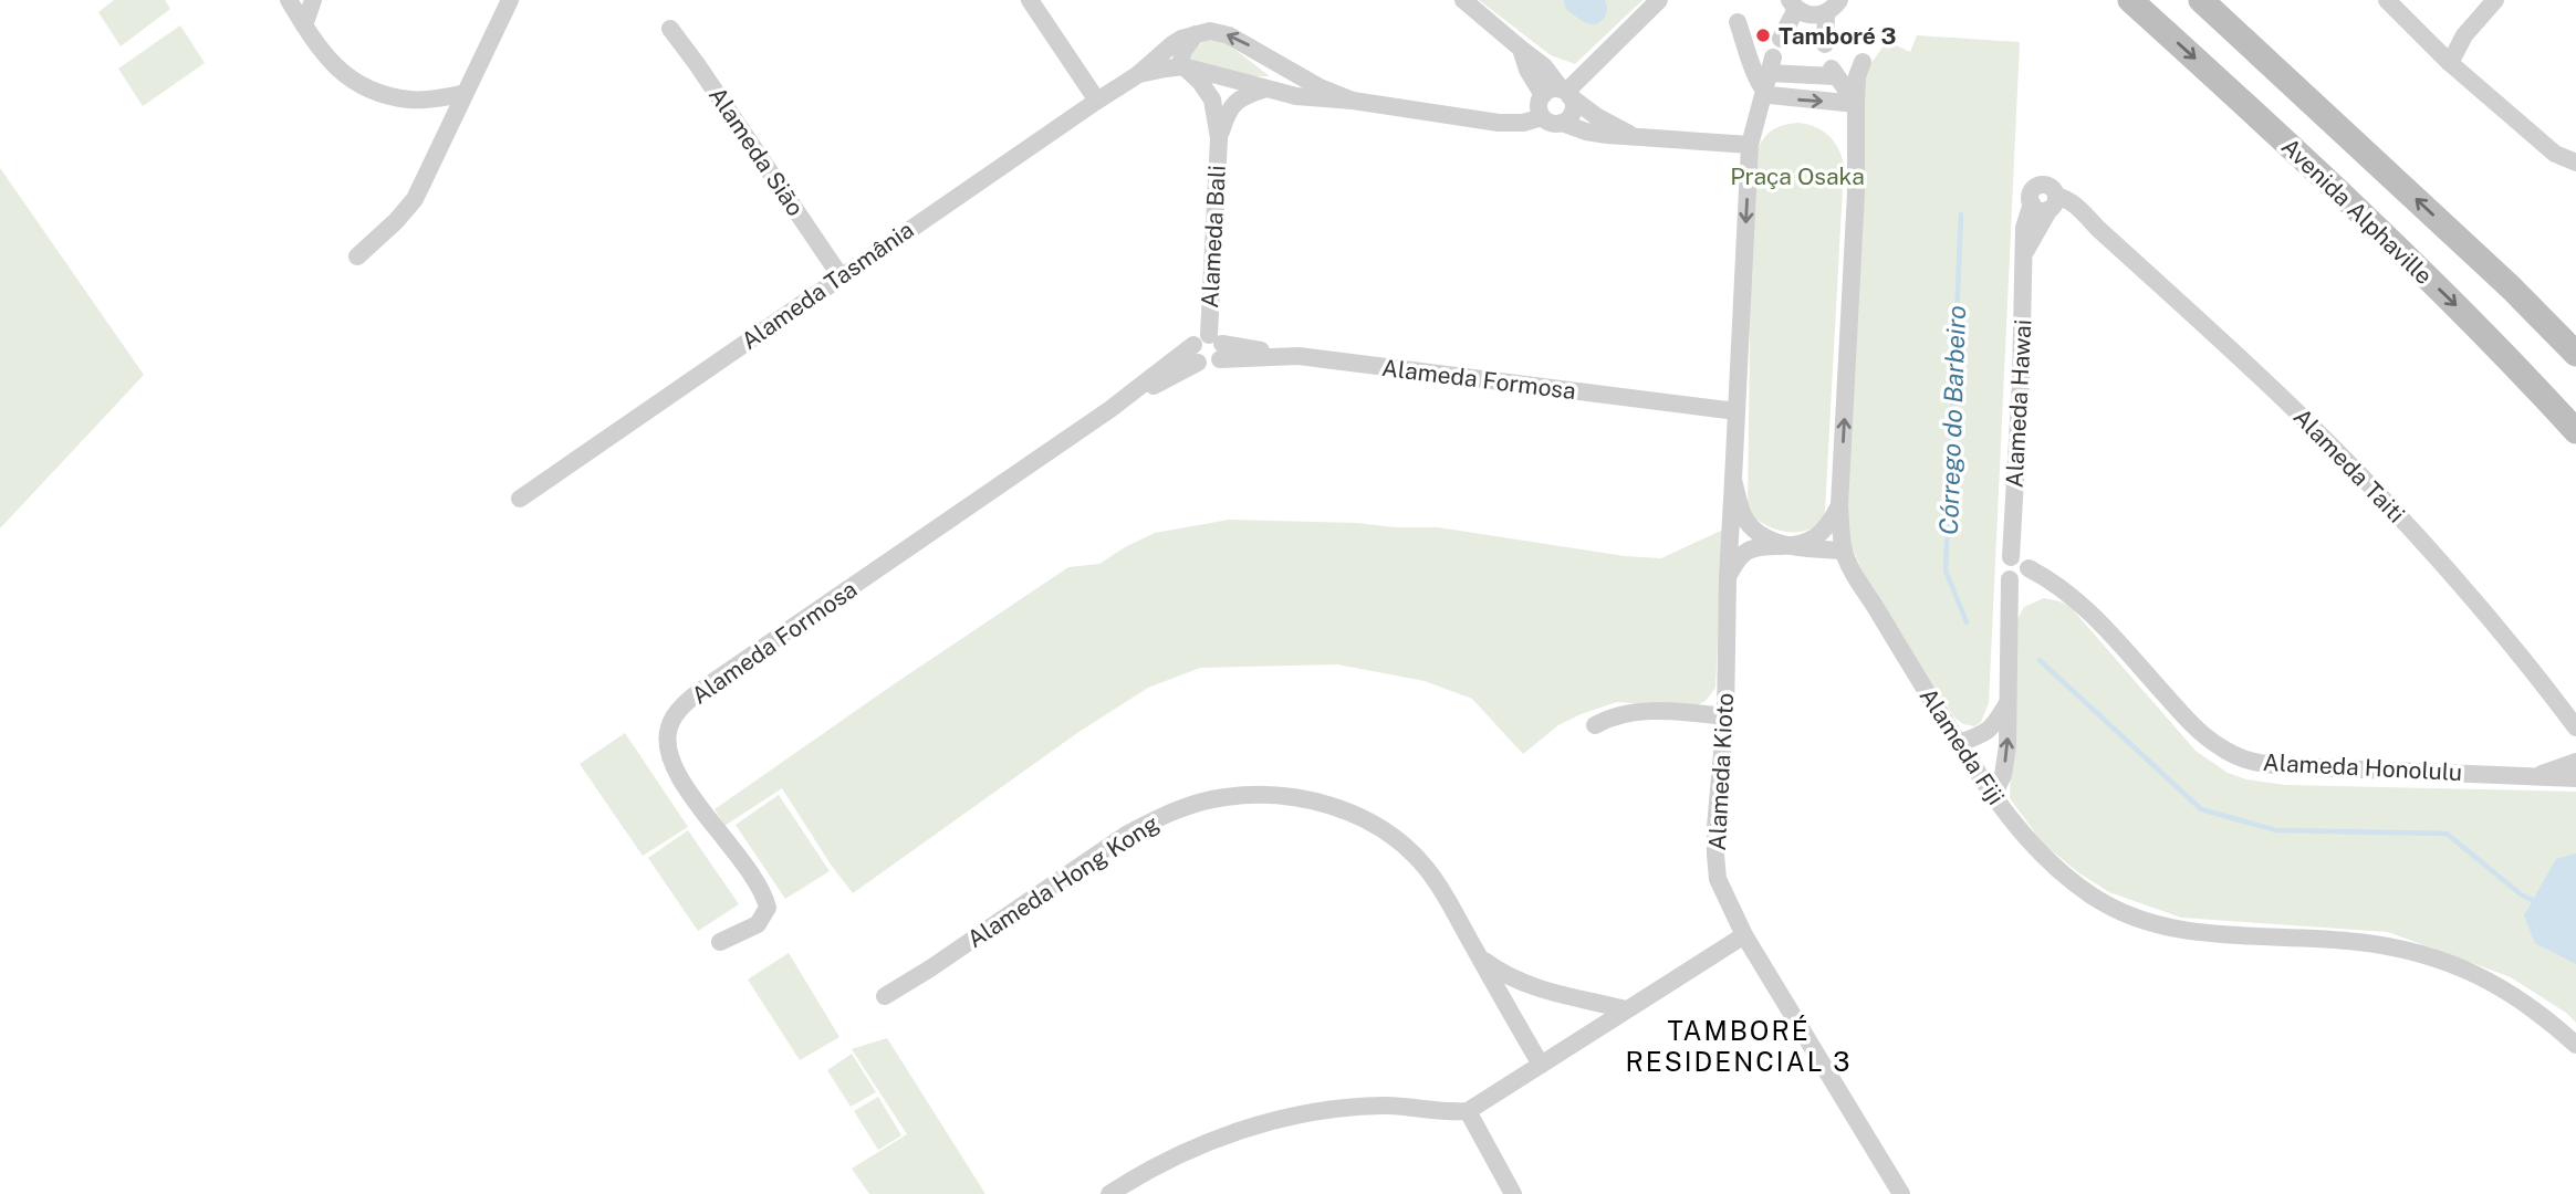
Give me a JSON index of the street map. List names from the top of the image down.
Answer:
{
  "streets": {
    "main road": ["Avenida Alphaville"],
    "street": [
      "Alameda Sião",
      "Alameda Bali",
      "Alameda Tasmânia",
      "Alameda Formosa",
      "Alameda Hawai",
      "Alameda Taiti",
      "Alameda Fiji",
      "Alameda Honolulu",
      "Alameda Kioto",
      "Alameda Hong Kong"
    ]
  },
  "crossings": [
    ["Alameda Sião", "Alameda Tasmânia"],
    ["Alameda Bali", "Alameda Formosa"],
    ["Alameda Formosa", "Alameda Kioto"],
    ["Alameda Hawai", "Alameda Taiti"],
    ["Alameda Hawai", "Alameda Honolulu"],
    ["Alameda Fiji", "Alameda Kioto"]
  ],
  "districts": ["TAMBORÉ RESIDENCIAL 3"],
  "water": ["Córrego do Barbeiro"],
  "parks": ["Praça Osaka"],
  "places": ["Tamboré 3"]
}
